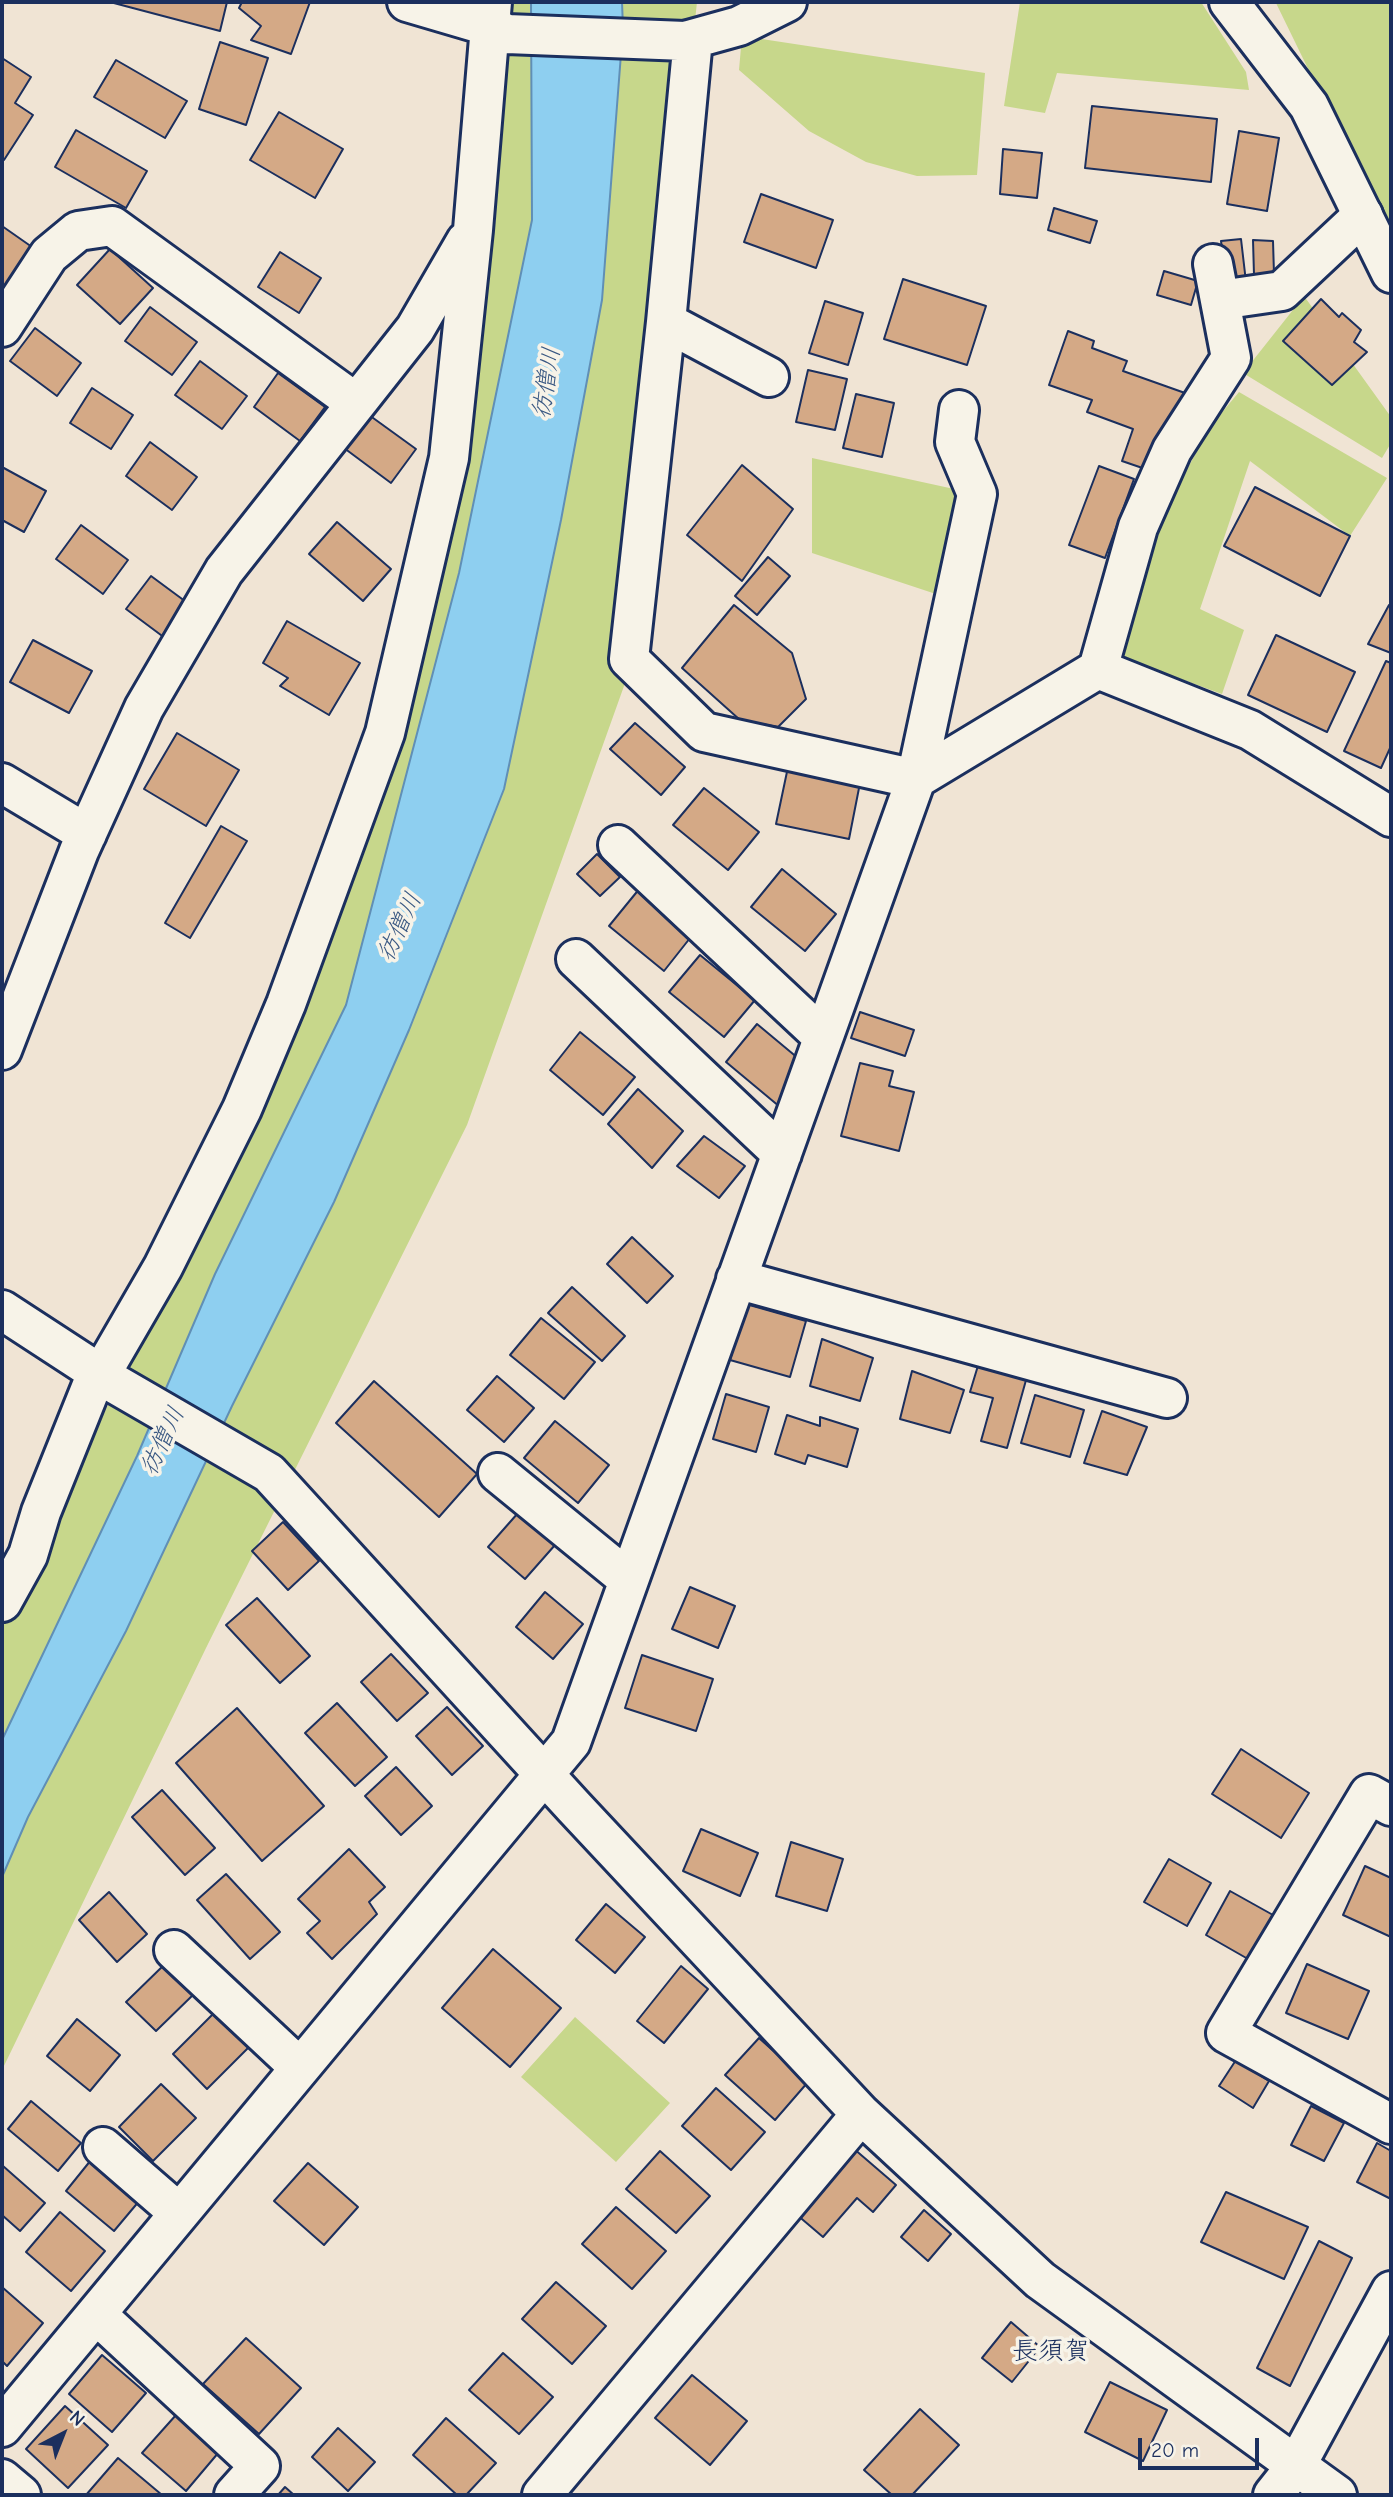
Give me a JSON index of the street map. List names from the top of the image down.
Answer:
{
  "districts": ["長須賀"],
  "water": ["彷僧川"],
  "scale_bar": "20 m",
  "north": "top right"
}
